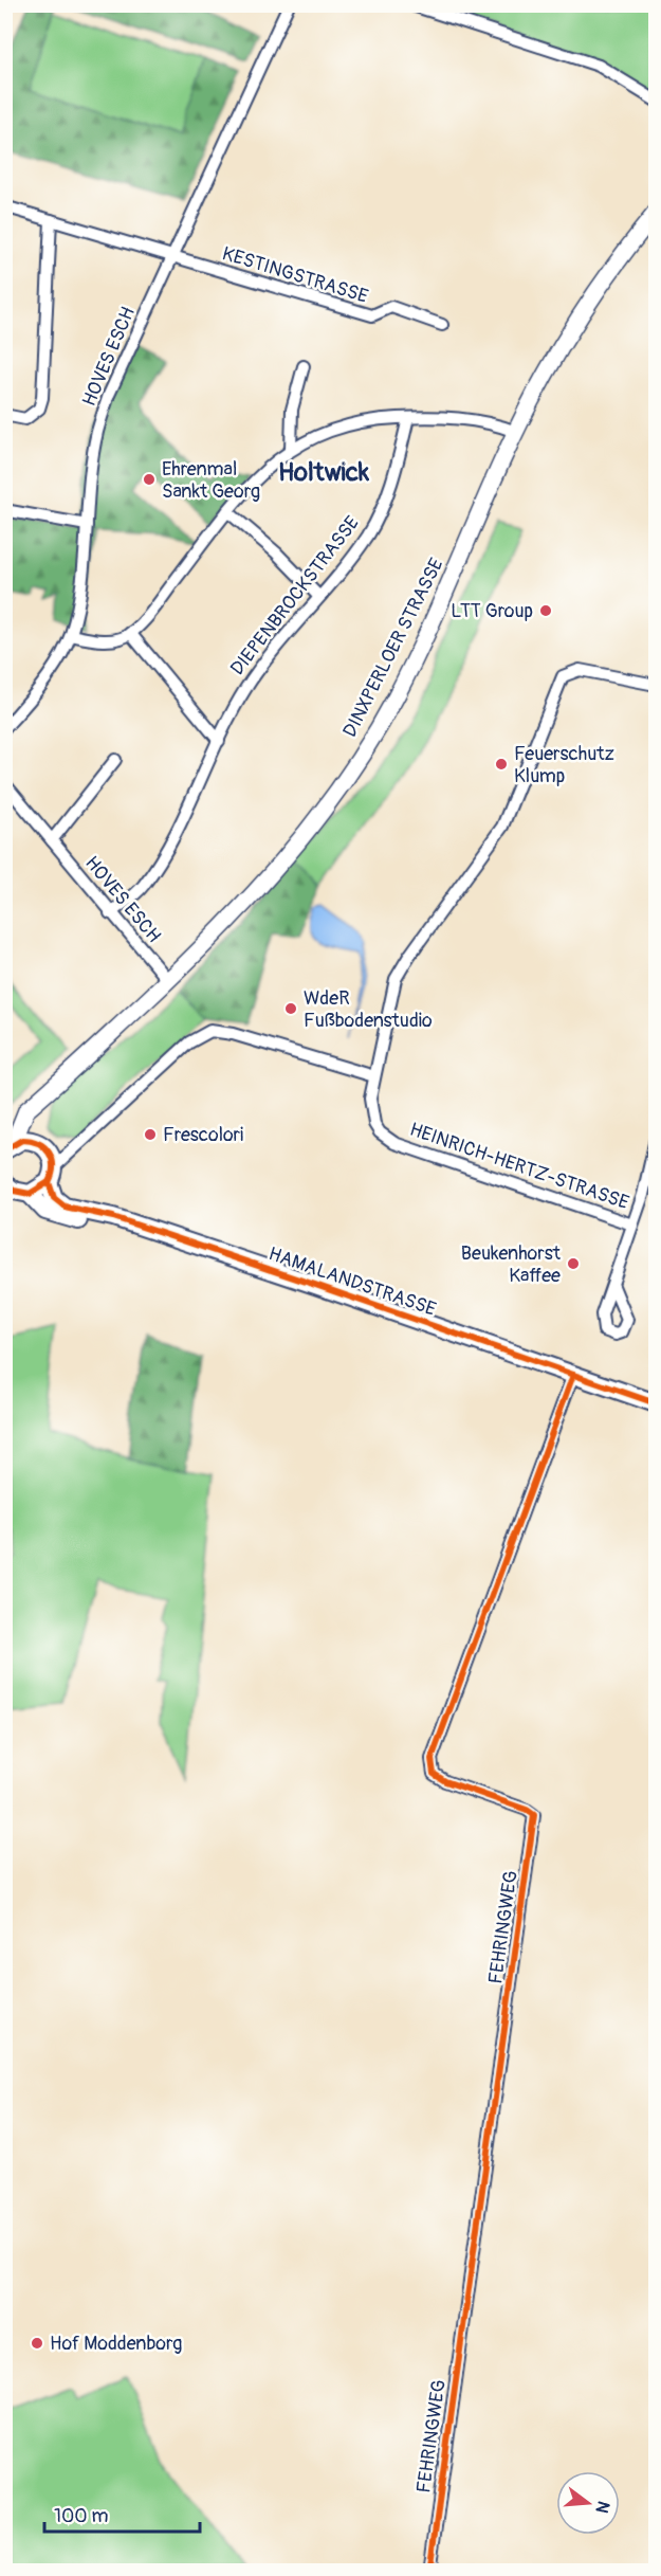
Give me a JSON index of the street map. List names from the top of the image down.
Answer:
{
  "streets": {
    "main road": ["DINXPERLOER STRASSE", "HAMALANDSTRASSE"],
    "street": [
      "KESTINGSTRASSE",
      "HOVES ESCH",
      "DIEPENBROCKSTRASSE",
      "HEINRICH-HERTZ-STRASSE",
      "FEHRINGWEG"
    ]
  },
  "crossings": [
    ["KESTINGSTRASSE", "HOVES ESCH"],
    ["HOVES ESCH", "DIEPENBROCKSTRASSE"],
    ["HOVES ESCH", "DINXPERLOER STRASSE"],
    ["HAMALANDSTRASSE", "FEHRINGWEG"]
  ],
  "districts": ["Holtwick"],
  "places": [
    "Ehrenmal Sankt Georg",
    "LTT Group",
    "Feuerschutz Klump",
    "WdeR Fußbodenstudio",
    "Frescolori",
    "Beukenhorst Kaffee",
    "Hof Moddenborg"
  ],
  "scale_bar": "100 m",
  "north": "right"
}
